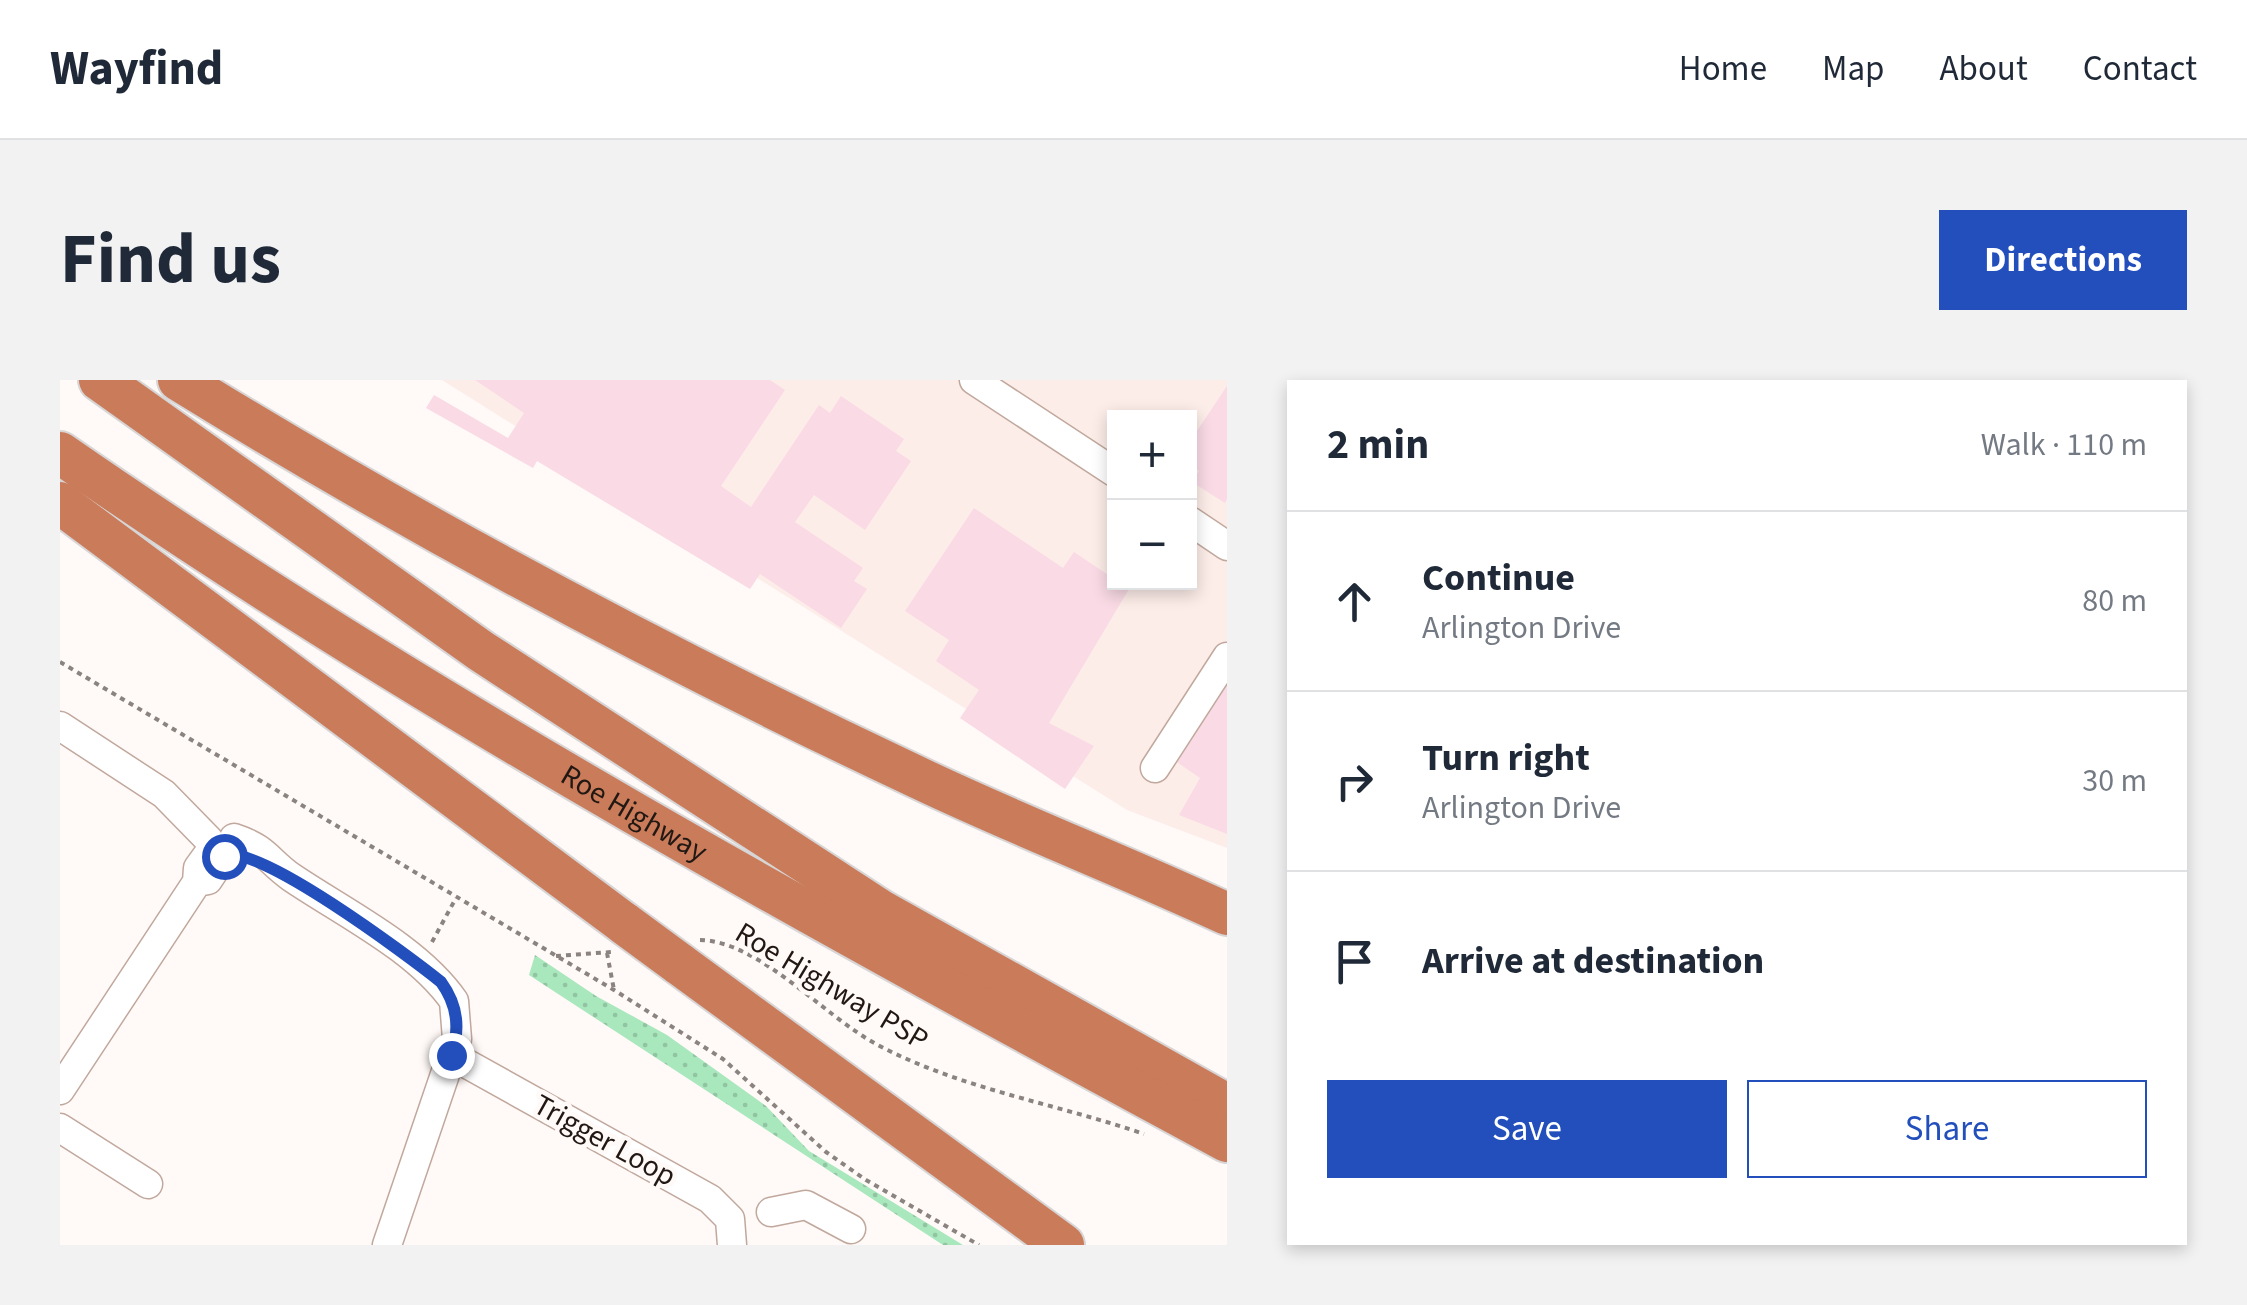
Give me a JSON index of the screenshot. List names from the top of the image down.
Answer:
{
  "streets": {
    "highway": ["Roe Highway"],
    "street": ["Trigger Loop"],
    "path": ["Roe Highway PSP"]
  },
  "page": {
    "header": "Wayfind",
    "nav": [
      "Home",
      "Map",
      "About",
      "Contact"
    ],
    "title": "Find us",
    "buttons": [
      "Directions",
      ["Save", "Share"]
    ],
    "heading": ["2 min", "Walk · 110 m"],
    "map_buttons": ["+", "−"],
    "list": [
      ["Continue", "Arlington Drive", "80 m"],
      ["Turn right", "Arlington Drive", "30 m"],
      "Arrive at destination"
    ]
  }
}
